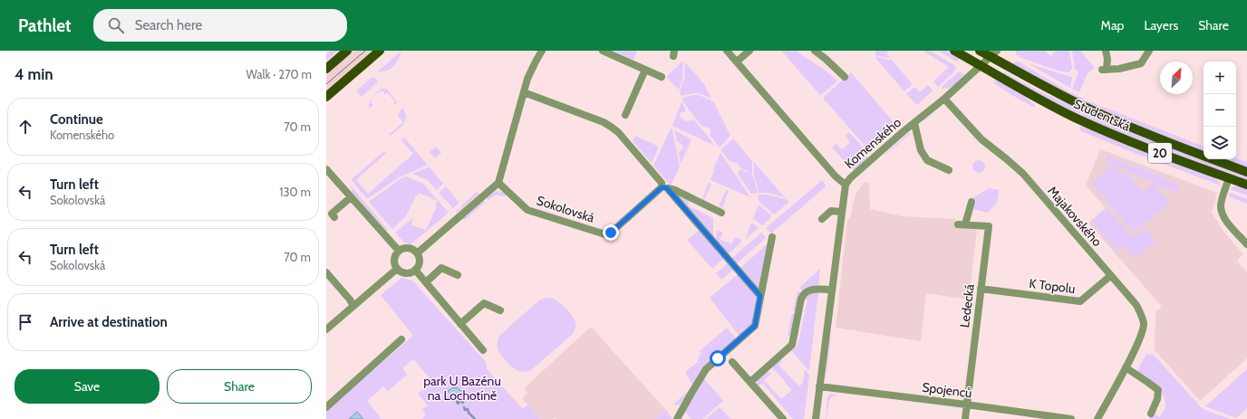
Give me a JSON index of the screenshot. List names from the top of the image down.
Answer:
{
  "streets": {
    "main road": ["Studentská", "20"],
    "street": [
      "Komenského",
      "Sokolovská",
      "Majakovského",
      "K Topolu",
      "Ledecká",
      "Spojenců"
    ]
  },
  "crossings": [
    ["Studentská", "Komenského"],
    ["Komenského", "Majakovského"],
    ["Komenského", "Spojenců"],
    ["Majakovského", "K Topolu"],
    ["K Topolu", "Ledecká"],
    ["Ledecká", "Spojenců"]
  ],
  "parks": ["park U Bazénu na Lochotíně"],
  "north": "top right",
  "page": {
    "header": "Pathlet",
    "search": "Search here",
    "nav": ["Map", "Layers", "Share"],
    "heading": ["4 min", "Walk · 270 m"],
    "map_buttons": ["+", "−"],
    "list": [
      ["Continue", "Komenského", "70 m"],
      ["Turn left", "Sokolovská", "130 m"],
      ["Turn left", "Sokolovská", "70 m"],
      "Arrive at destination"
    ],
    "buttons": ["Save", "Share"]
  }
}
